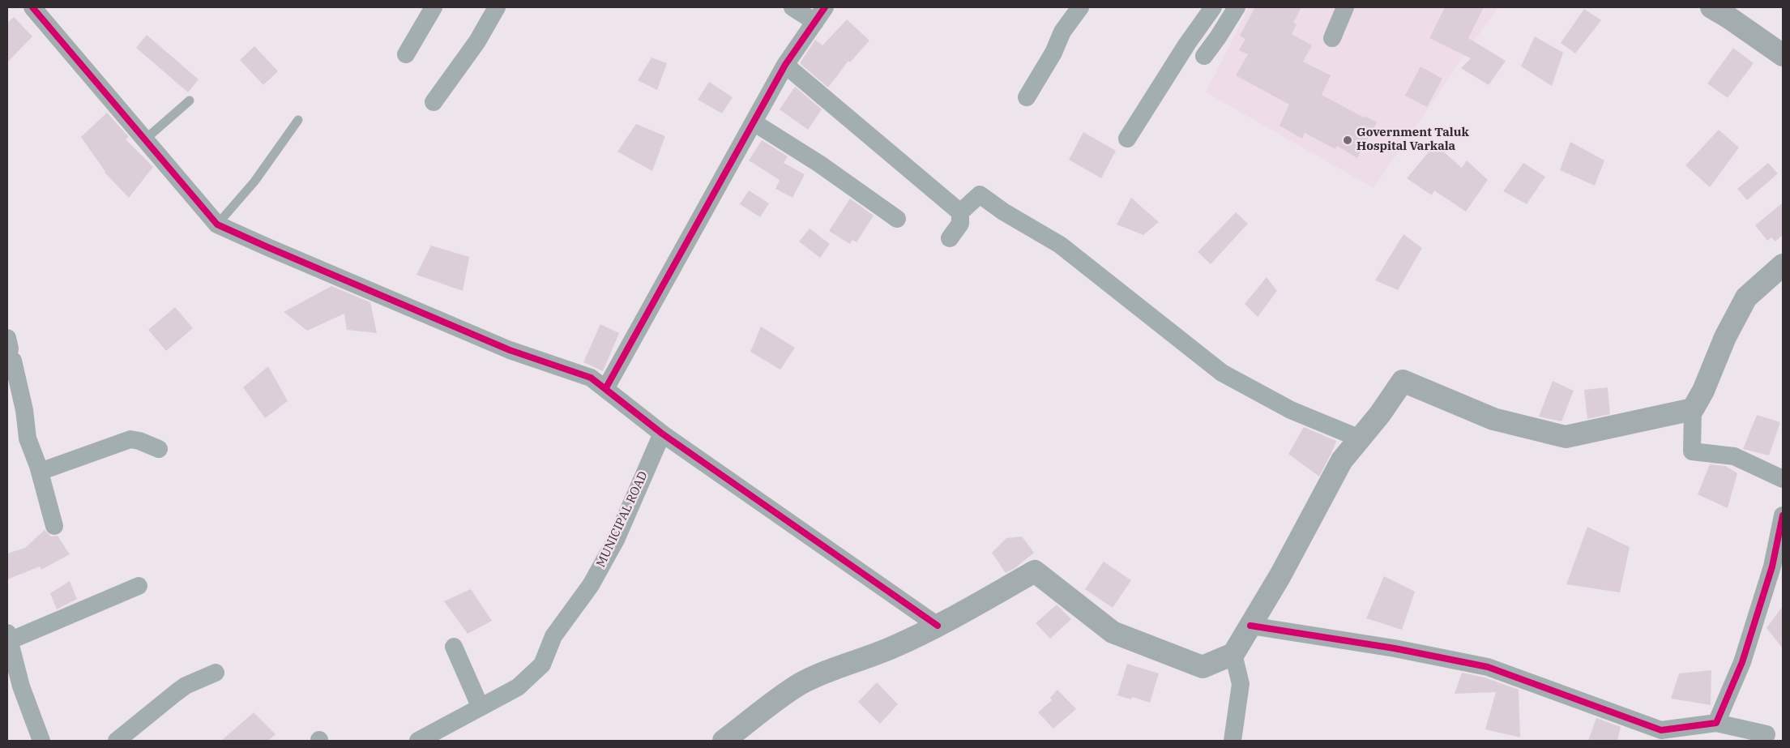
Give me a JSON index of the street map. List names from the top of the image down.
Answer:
{
  "streets": {
    "street": ["MUNICIPAL ROAD"]
  },
  "places": ["Government Taluk Hospital Varkala"]
}
